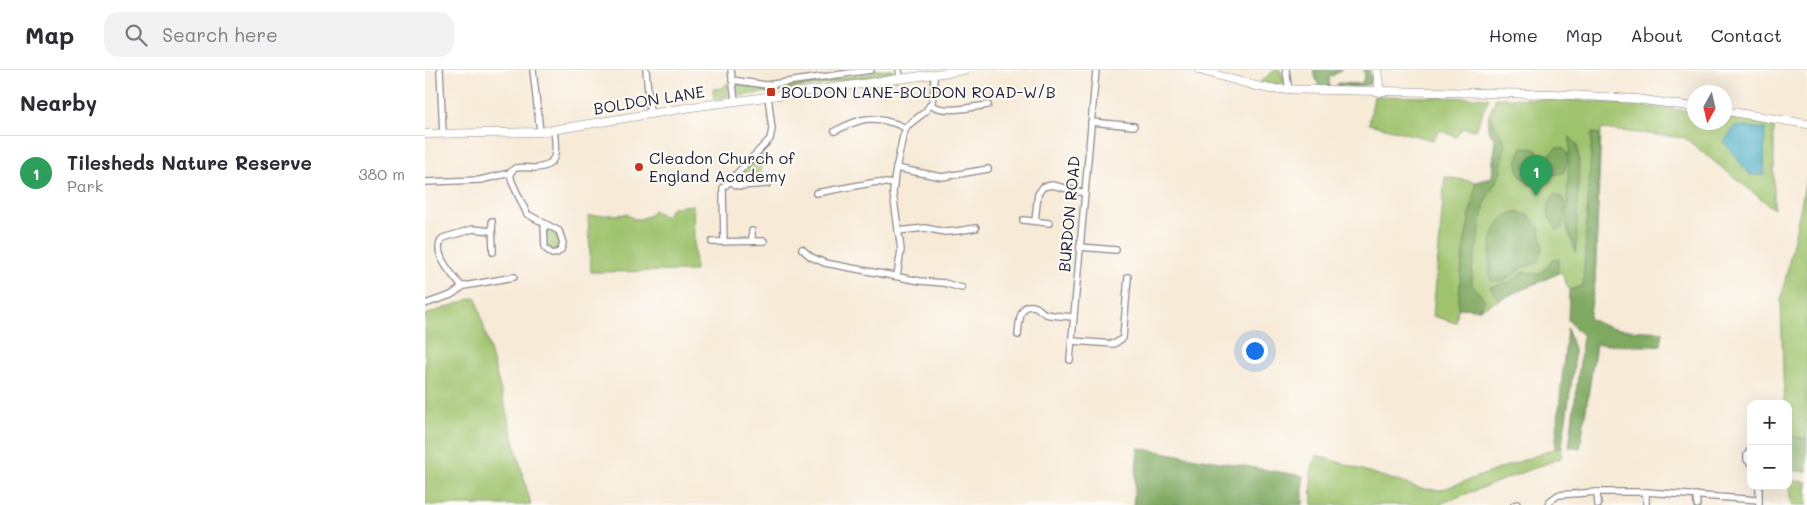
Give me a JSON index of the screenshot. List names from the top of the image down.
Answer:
{
  "streets": {
    "street": ["BOLDON LANE", "BURDON ROAD"]
  },
  "places": {
    "transit": ["BOLDON LANE-BOLDON ROAD-W/B"],
    "other": ["Cleadon Church of England Academy"]
  },
  "north": "bottom",
  "page": {
    "header": "Map",
    "search": "Search here",
    "nav": [
      "Home",
      "Map",
      "About",
      "Contact"
    ],
    "heading": "Nearby",
    "list": [
      {
        "mark": "1",
        "name": "Tilesheds Nature Reserve",
        "note": "Park",
        "value": "380 m"
      }
    ],
    "pins": "1",
    "map_buttons": ["+", "−"]
  }
}
